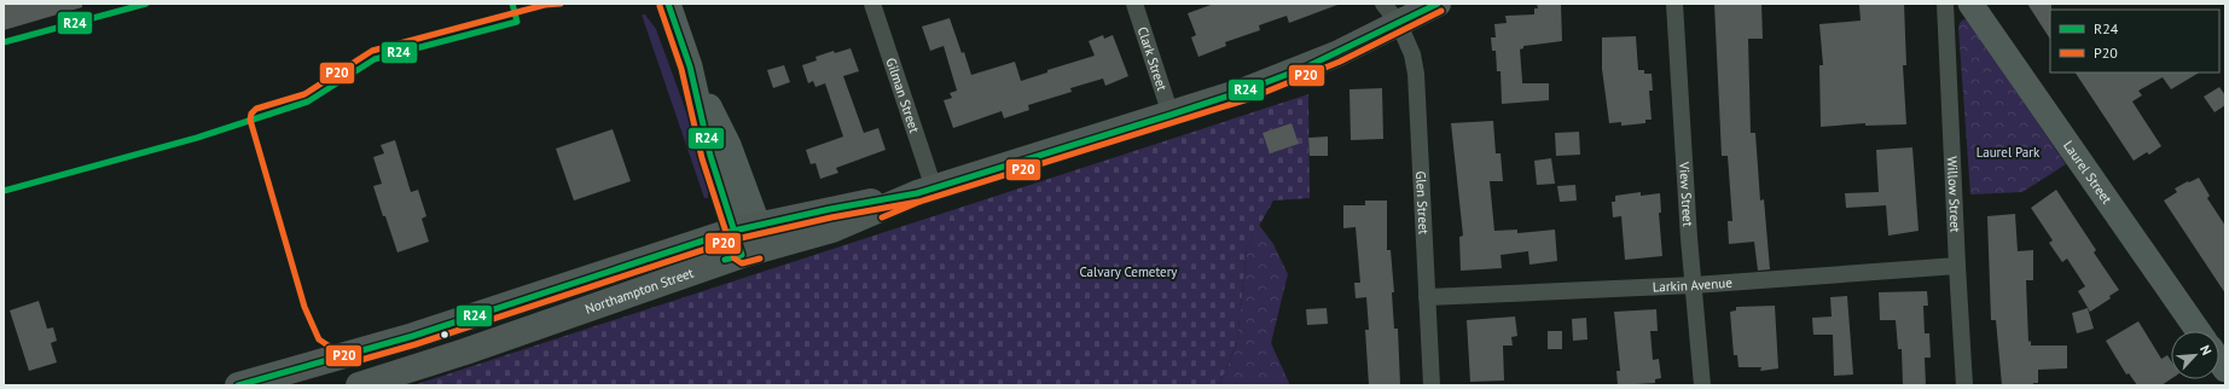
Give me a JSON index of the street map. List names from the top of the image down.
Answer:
{
  "streets": {
    "main road": ["Northampton Street"],
    "street": [
      "Clark Street",
      "Gilman Street",
      "Laurel Street",
      "View Street",
      "Willow Street",
      "Glen Street",
      "Larkin Avenue"
    ]
  },
  "crossings": [
    ["Clark Street", "Northampton Street"],
    ["Gilman Street", "Northampton Street"],
    ["View Street", "Larkin Avenue"],
    ["Willow Street", "Larkin Avenue"],
    ["Glen Street", "Larkin Avenue"],
    ["Glen Street", "Northampton Street"]
  ],
  "parks": ["Laurel Park", "Calvary Cemetery"],
  "lines": ["transit line R24", "transit line P20"],
  "legend": ["R24", "P20"],
  "north": "top right"
}
